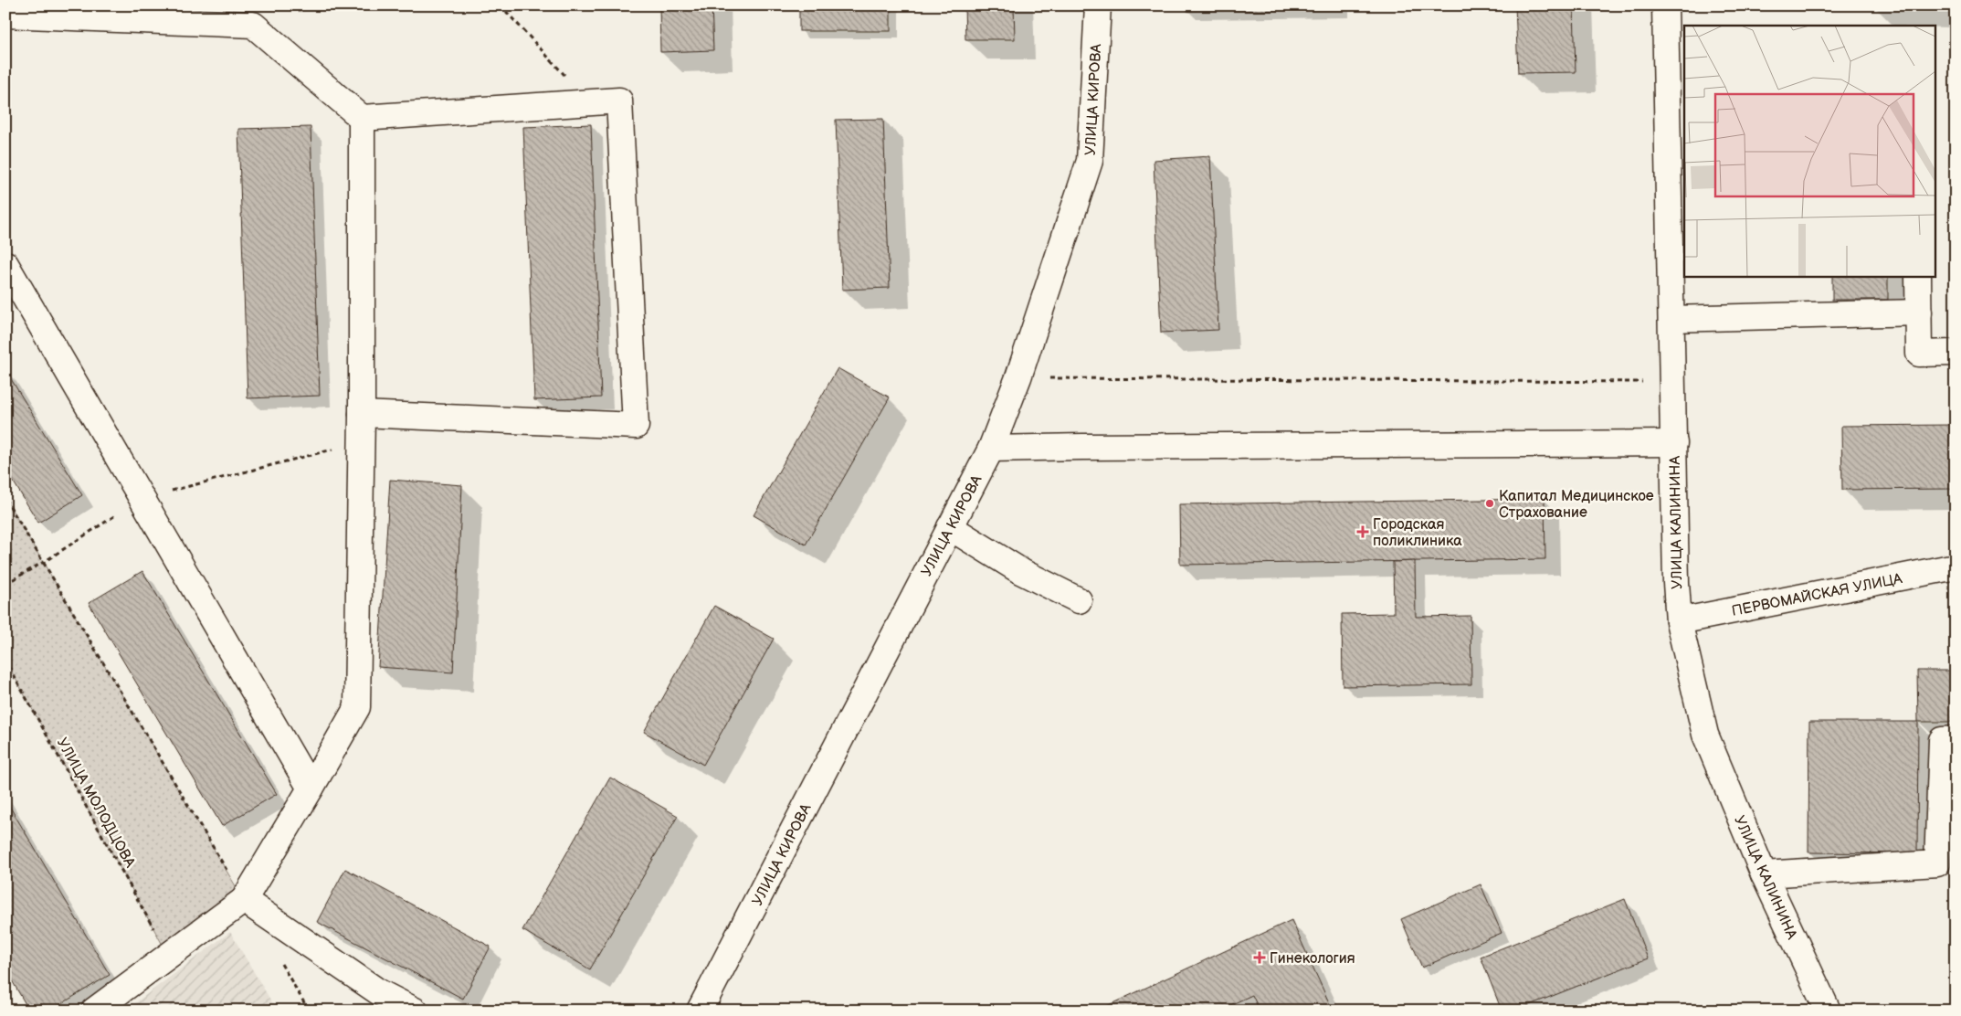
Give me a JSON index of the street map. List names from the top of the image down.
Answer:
{
  "streets": {
    "street": ["УЛИЦА КИРОВА", "УЛИЦА КАЛИНИНА", "ПЕРВОМАЙСКАЯ УЛИЦА"],
    "path": ["УЛИЦА МОЛОДЦОВА"]
  },
  "crossings": [
    ["УЛИЦА КАЛИНИНА", "ПЕРВОМАЙСКАЯ УЛИЦА"]
  ],
  "places": {
    "other": ["Капитал Медицинское Страхование"],
    "health": ["Городская поликлиника", "Гинекология"]
  }
}
